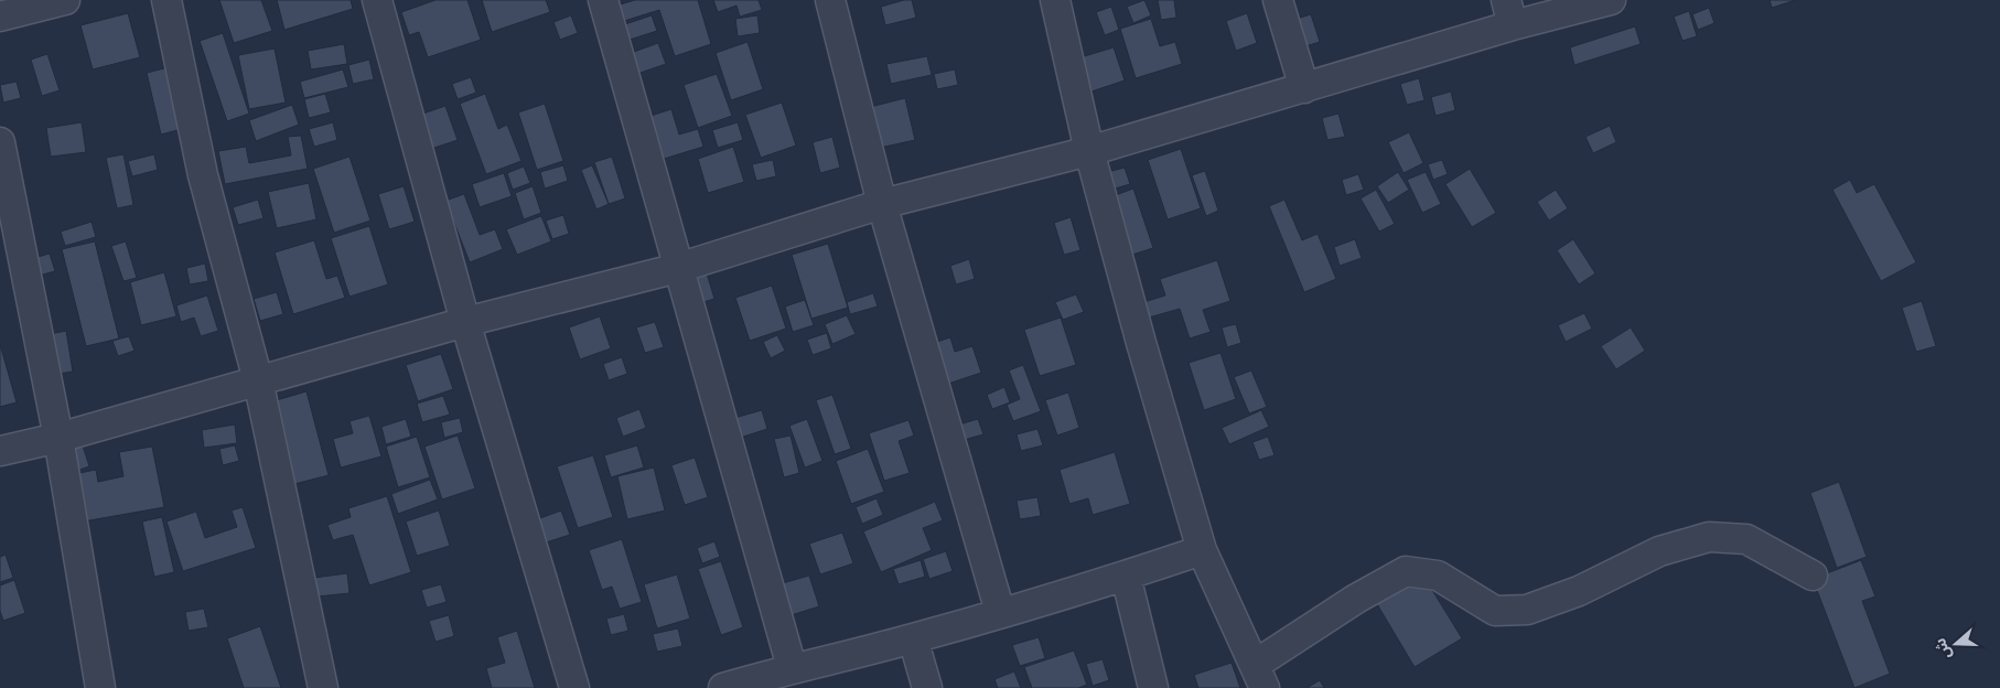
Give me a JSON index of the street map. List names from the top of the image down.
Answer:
{
  "north": "left"
}
